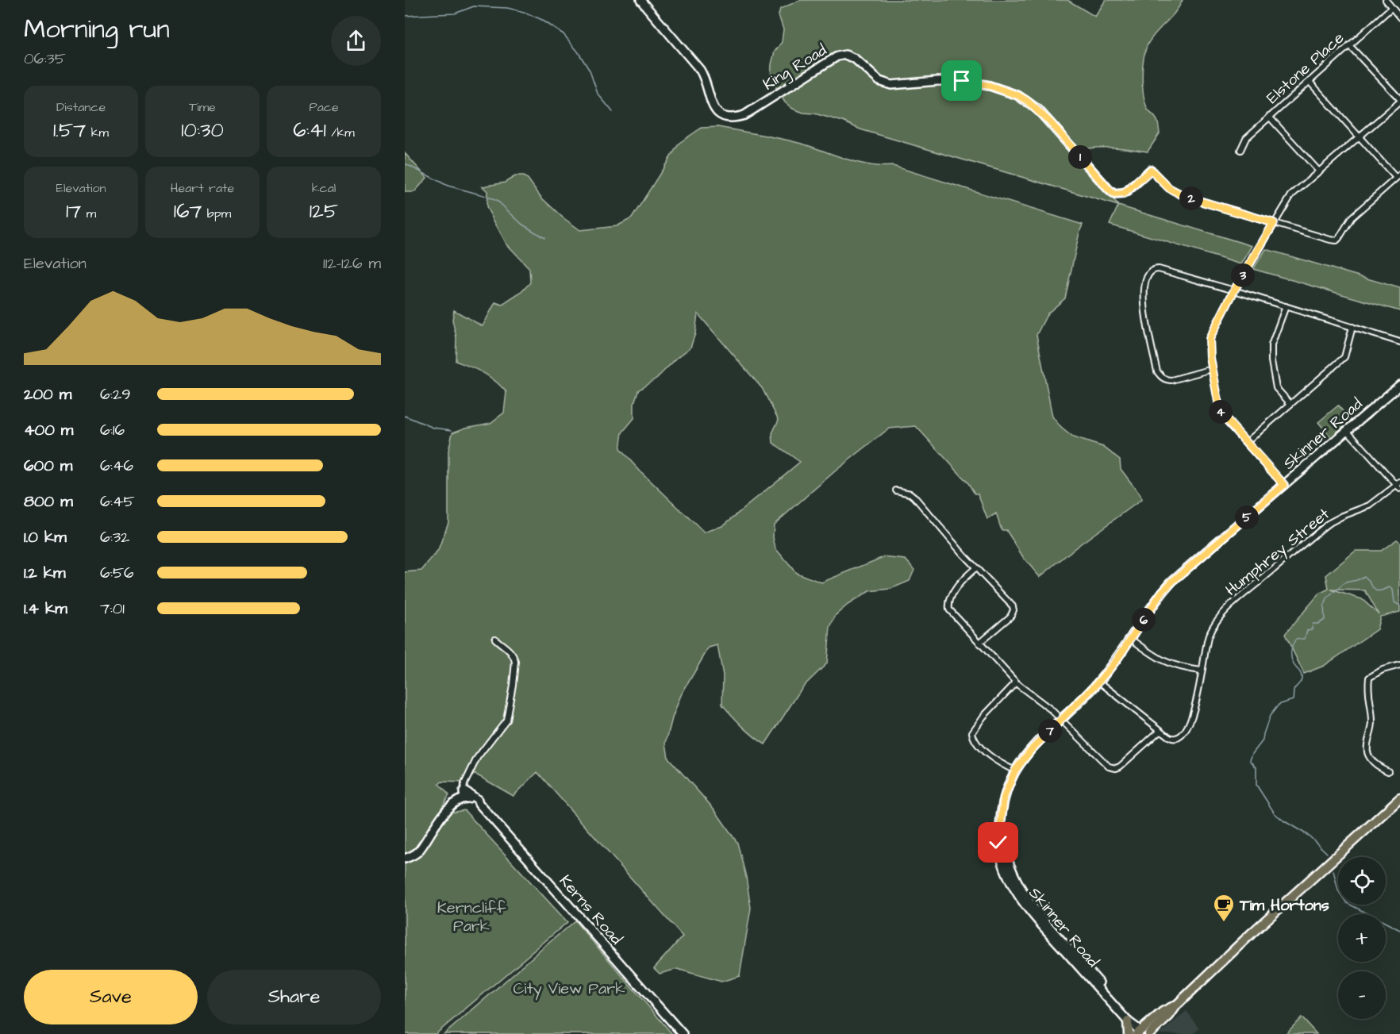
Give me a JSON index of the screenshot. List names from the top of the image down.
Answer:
{
  "streets": {
    "street": [
      "King Road",
      "Elstone Place",
      "Skinner Road",
      "Humphrey Street",
      "Kerns Road"
    ]
  },
  "parks": ["Kerncliff Park", "City View Park"],
  "places": {
    "cafe": ["Tim Hortons"]
  },
  "page": {
    "heading": ["Morning run", "06:35"],
    "stats": [
      ["Distance", "1.57 km"],
      ["Time", "10:30"],
      ["Pace", "6:41 /km"],
      ["Elevation", "17 m"],
      ["Heart rate", "167 bpm"],
      ["kcal", "125"]
    ],
    "pins": [
      "1",
      "2",
      "3",
      "4",
      "5",
      "6",
      "7"
    ],
    "chart": ["Elevation", "112–126 m"],
    "list": [
      {
        "name": "200 m",
        "note": "6:29"
      },
      {
        "name": "400 m",
        "note": "6:16"
      },
      {
        "name": "600 m",
        "note": "6:46"
      },
      {
        "name": "800 m",
        "note": "6:45"
      },
      {
        "name": "1.0 km",
        "note": "6:32"
      },
      {
        "name": "1.2 km",
        "note": "6:56"
      },
      {
        "name": "1.4 km",
        "note": "7:01"
      }
    ],
    "map_buttons": ["+", "−"],
    "buttons": ["Save", "Share"]
  }
}
